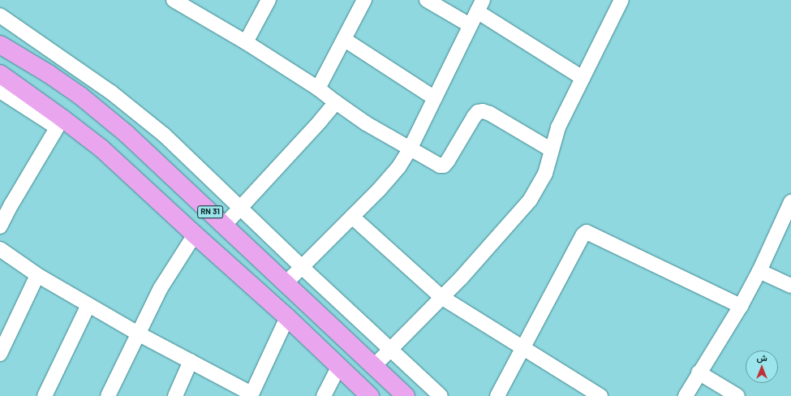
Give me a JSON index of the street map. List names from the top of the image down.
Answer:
{
  "streets": {
    "highway": ["RN 31"]
  },
  "north": "top"
}
